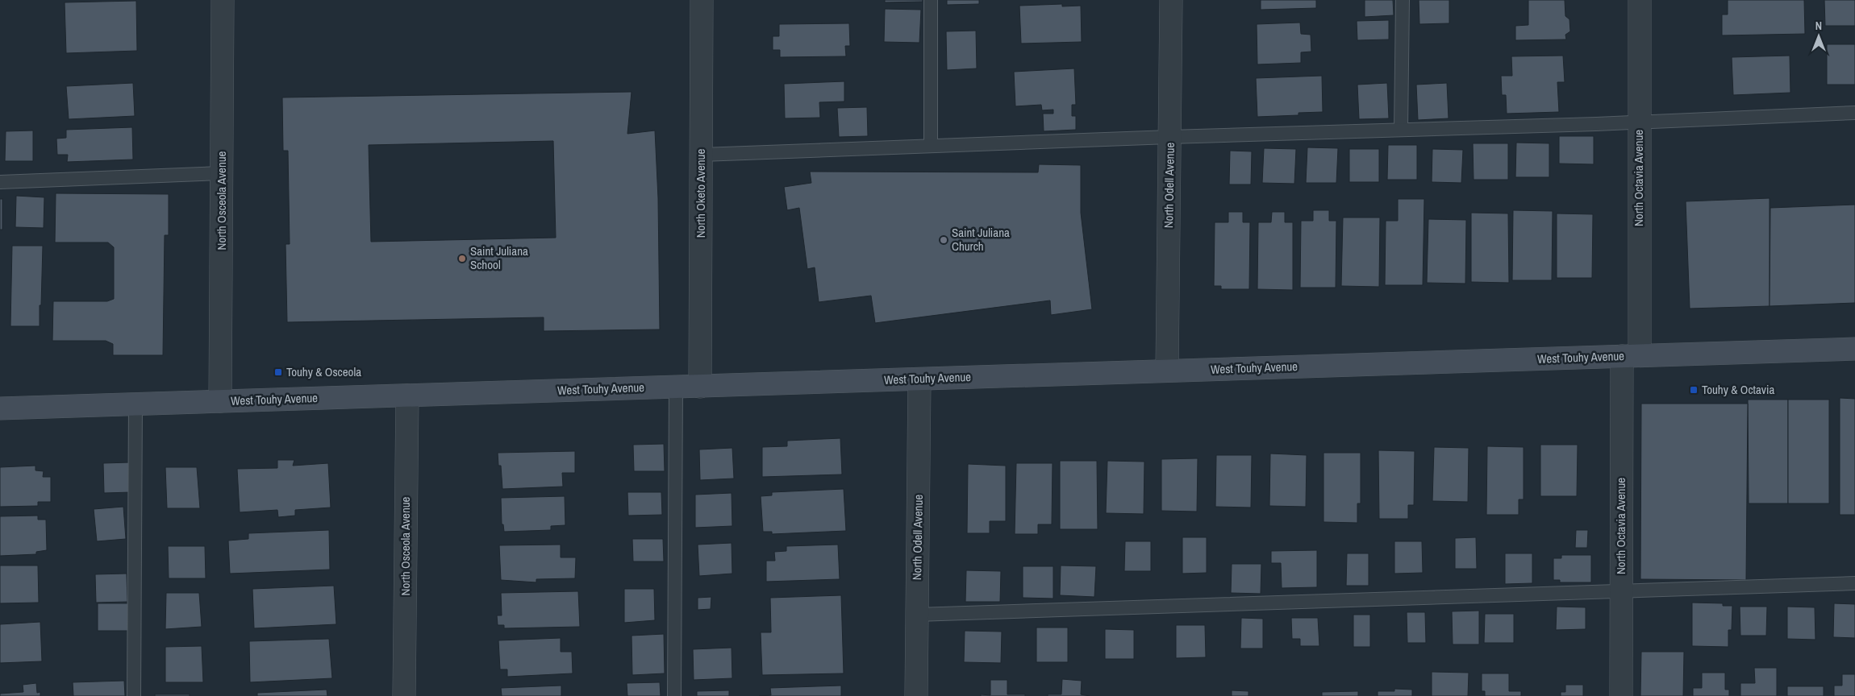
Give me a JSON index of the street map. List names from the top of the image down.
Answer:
{
  "streets": {
    "main road": ["West Touhy Avenue"],
    "street": [
      "North Octavia Avenue",
      "North Odell Avenue",
      "North Oketo Avenue",
      "North Osceola Avenue"
    ]
  },
  "crossings": [
    ["North Octavia Avenue", "West Touhy Avenue"],
    ["North Odell Avenue", "West Touhy Avenue"],
    ["North Oketo Avenue", "West Touhy Avenue"],
    ["North Osceola Avenue", "West Touhy Avenue"]
  ],
  "places": {
    "other": ["Saint Juliana Church", "Saint Juliana School"],
    "transit": ["Touhy & Osceola", "Touhy & Octavia"]
  },
  "north": "top"
}
